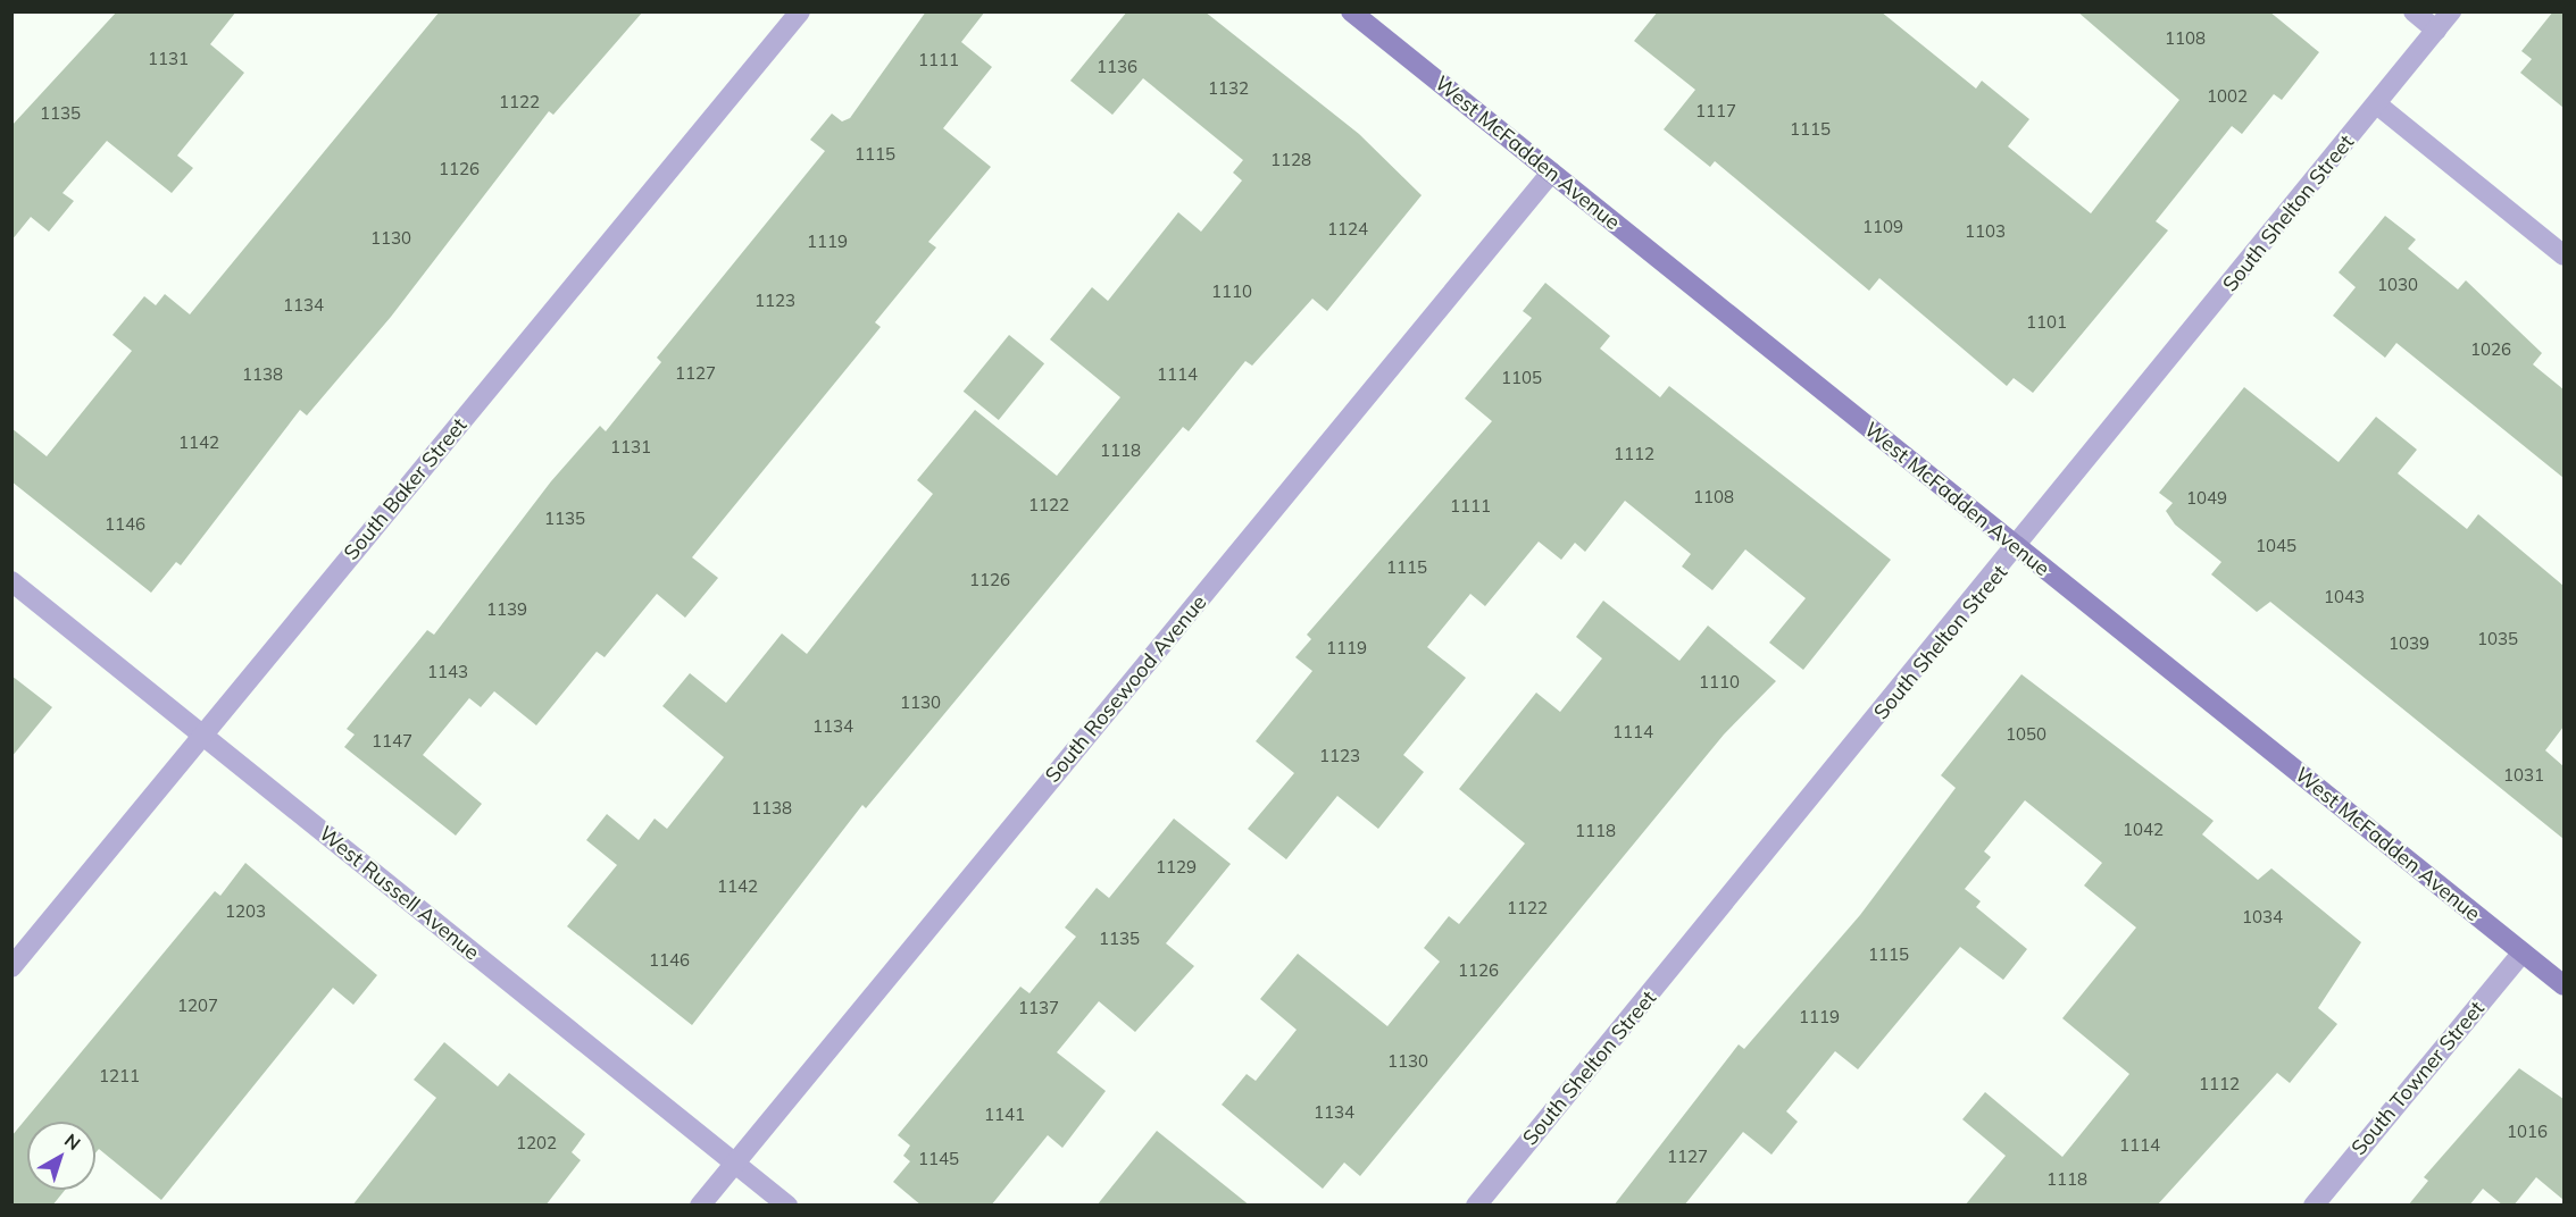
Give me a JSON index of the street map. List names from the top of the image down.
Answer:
{
  "streets": {
    "street": [
      "West McFadden Avenue",
      "South Shelton Street",
      "South Baker Street",
      "South Rosewood Avenue",
      "West Russell Avenue",
      "South Towner Street"
    ]
  },
  "crossings": [
    ["West McFadden Avenue", "South Shelton Street"],
    ["West McFadden Avenue", "South Rosewood Avenue"],
    ["West McFadden Avenue", "South Towner Street"],
    ["South Baker Street", "West Russell Avenue"],
    ["South Rosewood Avenue", "West Russell Avenue"]
  ],
  "house_numbers": [
    "1108",
    "1131",
    "1111",
    "1136",
    "1132",
    "1002",
    "1122",
    "1117",
    "1135",
    "1115",
    "1115",
    "1128",
    "1126",
    "1109",
    "1124",
    "1103",
    "1130",
    "1119",
    "1030",
    "1110",
    "1123",
    "1134",
    "1101",
    "1026",
    "1127",
    "1138",
    "1114",
    "1105",
    "1142",
    "1131",
    "1118",
    "1112",
    "1108",
    "1049",
    "1122",
    "1111",
    "1135",
    "1146",
    "1045",
    "1115",
    "1126",
    "1043",
    "1139",
    "1035",
    "1039",
    "1119",
    "1143",
    "1110",
    "1130",
    "1134",
    "1114",
    "1050",
    "1147",
    "1123",
    "1031",
    "1138",
    "1042",
    "1118",
    "1129",
    "1142",
    "1122",
    "1203",
    "1034",
    "1135",
    "1115",
    "1146",
    "1126",
    "1207",
    "1137",
    "1119",
    "1130",
    "1211",
    "1112",
    "1134",
    "1141",
    "1016",
    "1202",
    "1114",
    "1127",
    "1145",
    "1118"
  ],
  "north": "top right"
}
